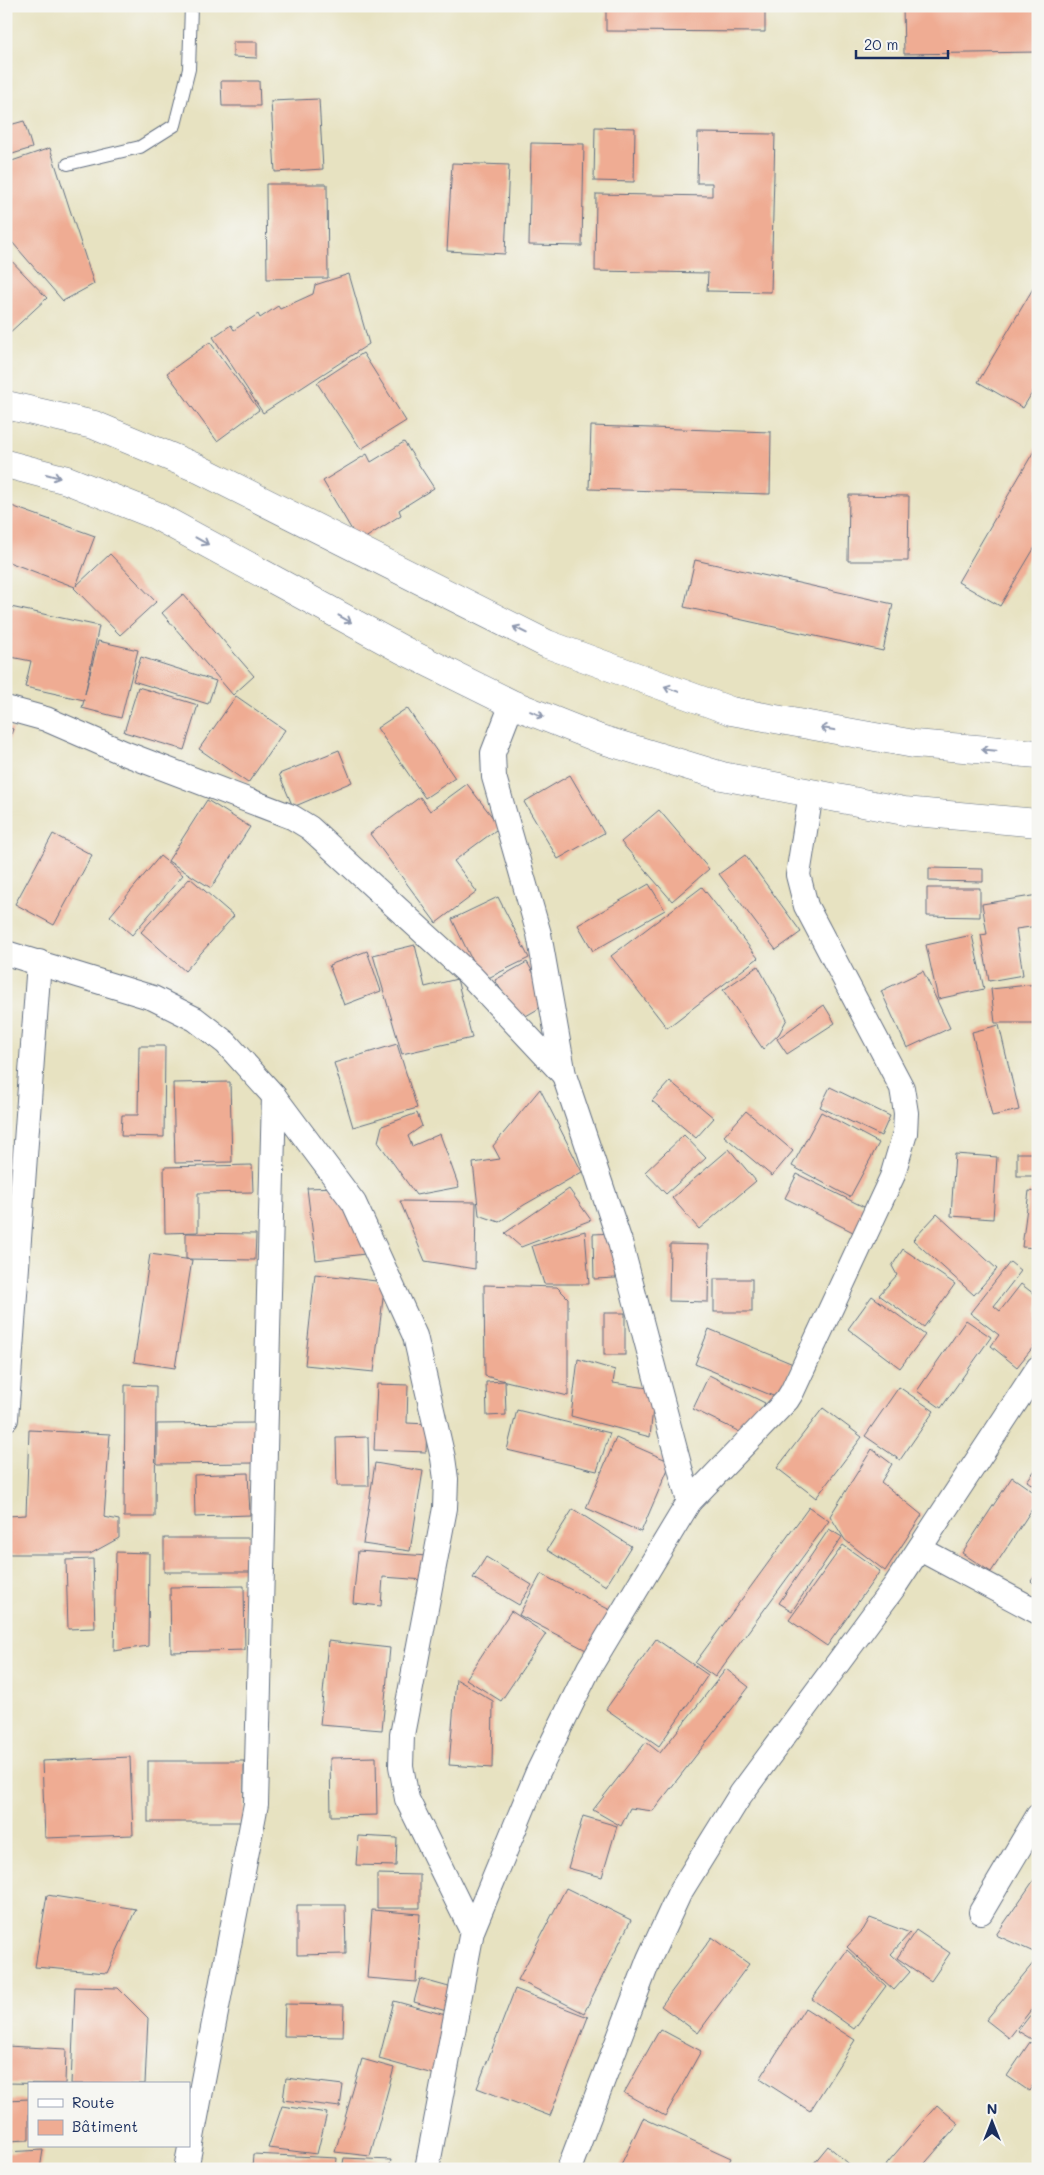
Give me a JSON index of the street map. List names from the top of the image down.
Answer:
{
  "legend": ["Route", "Bâtiment"],
  "scale_bar": "20 m",
  "north": "top"
}
